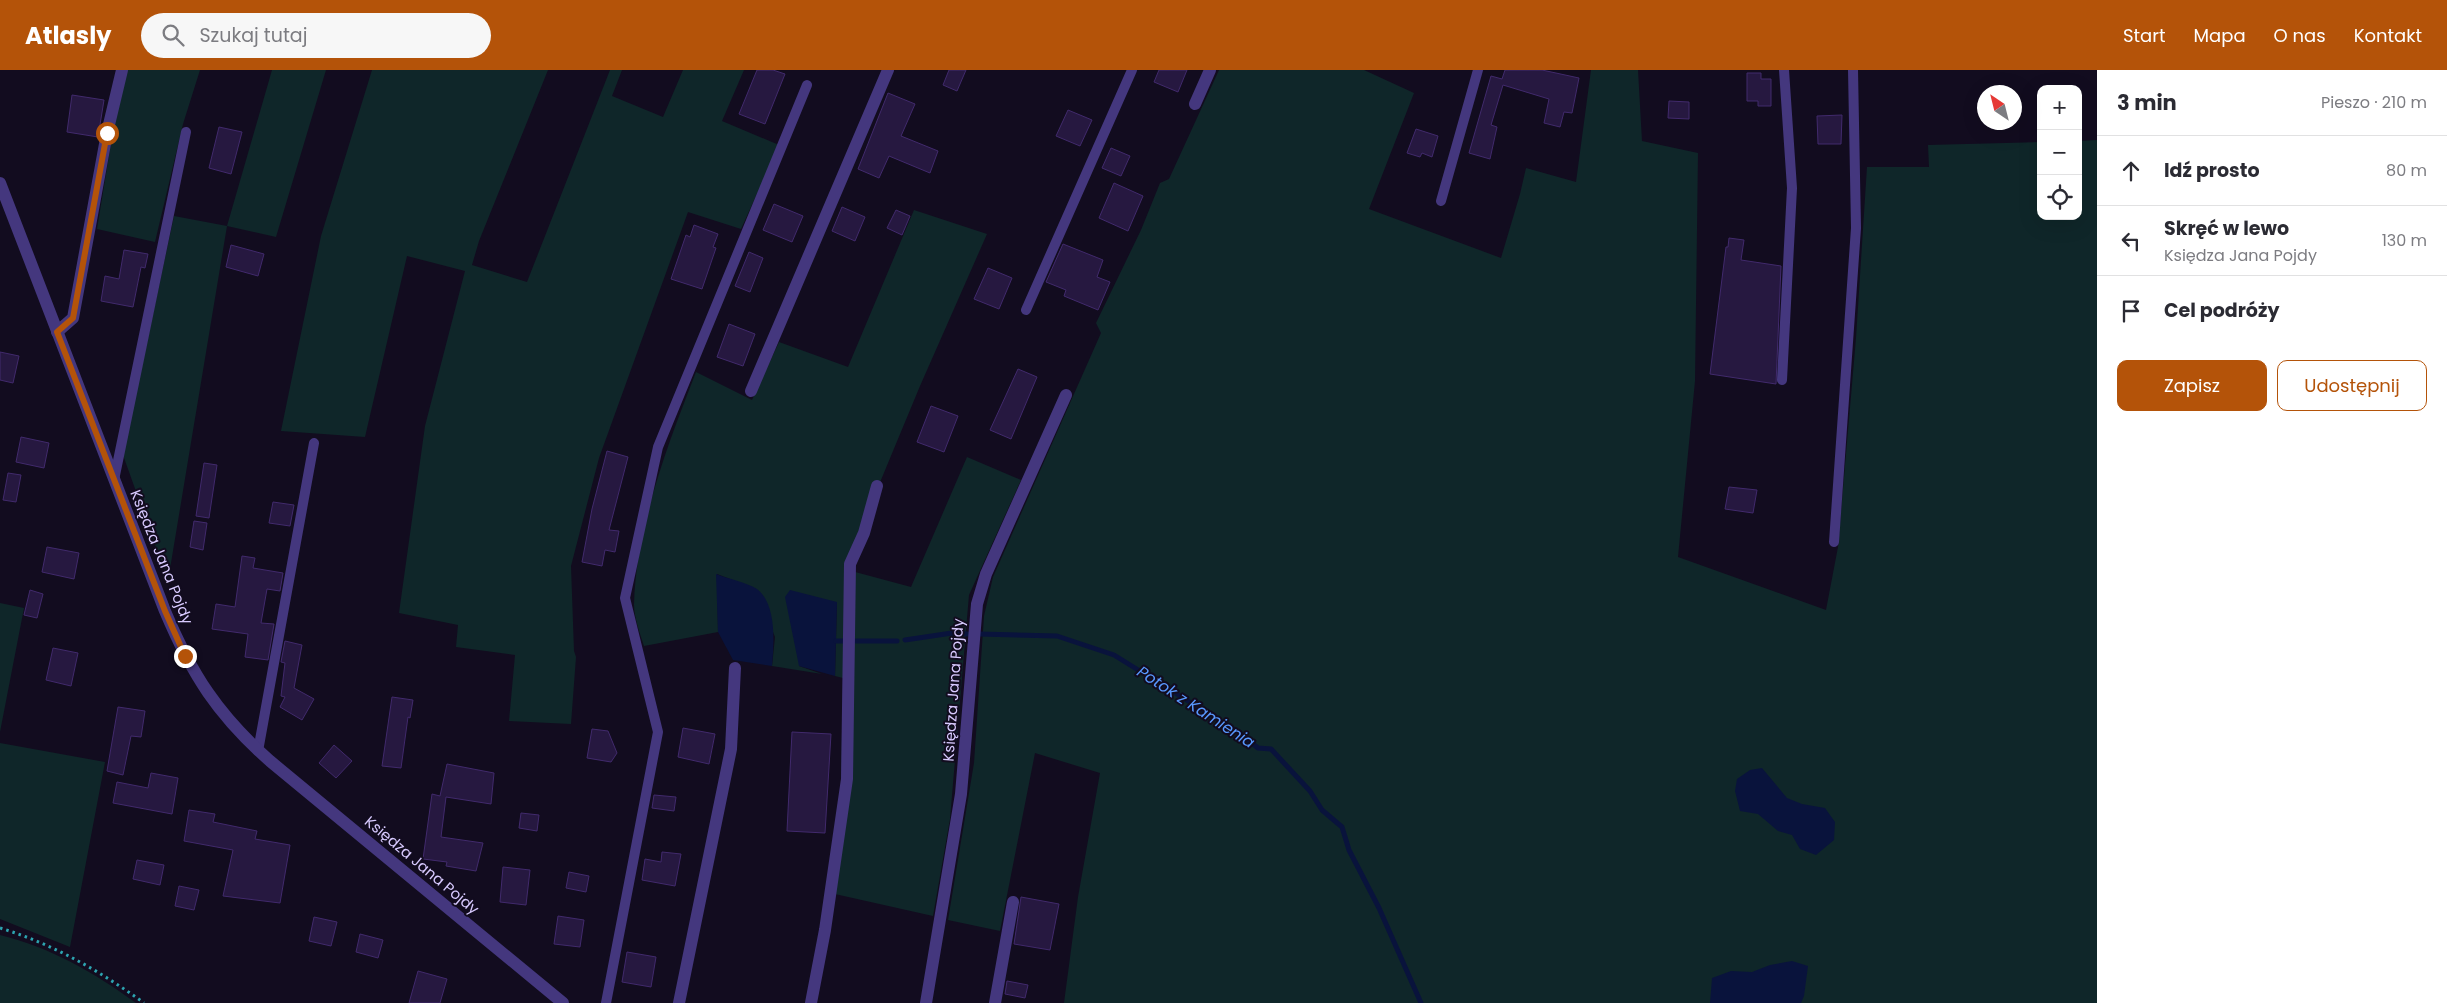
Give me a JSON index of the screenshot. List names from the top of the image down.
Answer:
{
  "streets": {
    "street": ["Księdza Jana Pojdy"]
  },
  "water": ["Potok z Kamienia"],
  "north": "top left",
  "page": {
    "header": "Atlasly",
    "search": "Szukaj tutaj",
    "nav": [
      "Start",
      "Mapa",
      "O nas",
      "Kontakt"
    ],
    "heading": ["3 min", "Pieszo · 210 m"],
    "map_buttons": ["+", "−"],
    "list": [
      ["Idź prosto", "80 m"],
      ["Skręć w lewo", "Księdza Jana Pojdy", "130 m"],
      "Cel podróży"
    ],
    "buttons": ["Zapisz", "Udostępnij"]
  }
}
